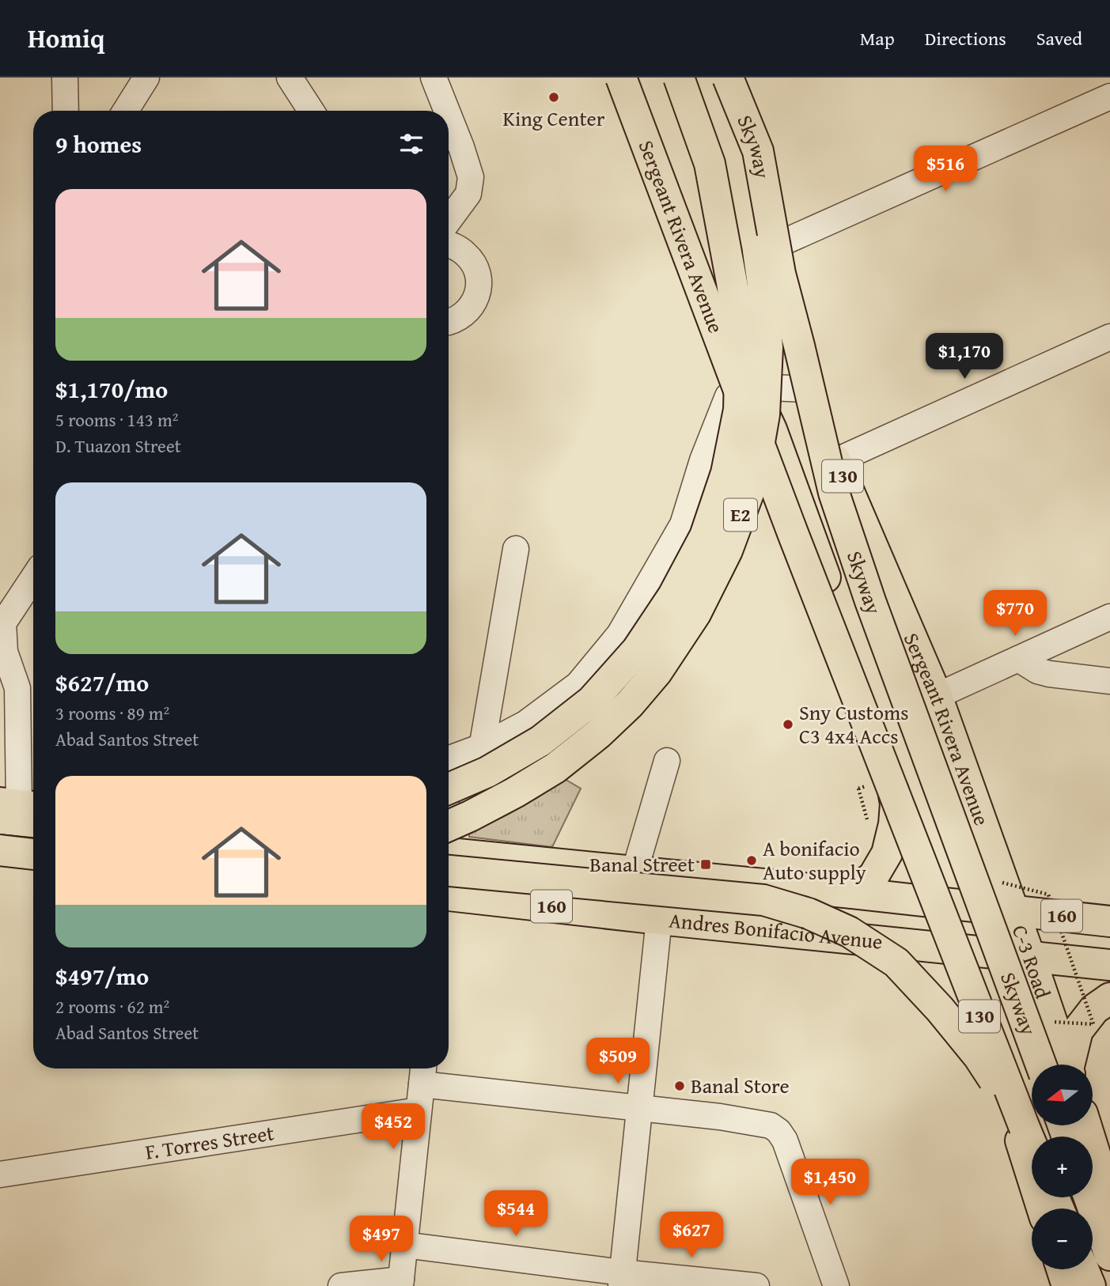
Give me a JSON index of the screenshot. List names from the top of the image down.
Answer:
{
  "streets": {
    "main road": [
      "Skyway",
      "Sergeant Rivera Avenue",
      "130",
      "E2",
      "160",
      "Andres Bonifacio Avenue",
      "C-3 Road"
    ],
    "street": ["F. Torres Street"]
  },
  "crossings": [
    ["Skyway", "Sergeant Rivera Avenue"],
    ["Sergeant Rivera Avenue", "130"],
    ["Sergeant Rivera Avenue", "160"],
    ["Sergeant Rivera Avenue", "C-3 Road"],
    ["130", "160"],
    ["130", "Andres Bonifacio Avenue"],
    ["160", "C-3 Road"],
    ["Andres Bonifacio Avenue", "C-3 Road"]
  ],
  "places": {
    "other": [
      "King Center",
      "Sny Customs C3 4x4 Accs",
      "A bonifacio Auto supply",
      "Banal Store"
    ],
    "transit": ["Banal Street"]
  },
  "north": "left",
  "page": {
    "header": "Homiq",
    "nav": ["Map", "Directions", "Saved"],
    "heading": "9 homes",
    "price": [
      "$516",
      "$1,170",
      "$770",
      "$509",
      "$452",
      "$1,450",
      "$544",
      "$627",
      "$497"
    ],
    "list": [
      {
        "name": "$1,170/mo",
        "note": "5 rooms · 143 m² · D. Tuazon Street"
      },
      {
        "name": "$627/mo",
        "note": "3 rooms · 89 m² · Abad Santos Street"
      },
      {
        "name": "$497/mo",
        "note": "2 rooms · 62 m² · Abad Santos Street"
      }
    ],
    "map_buttons": ["+", "−"]
  }
}
